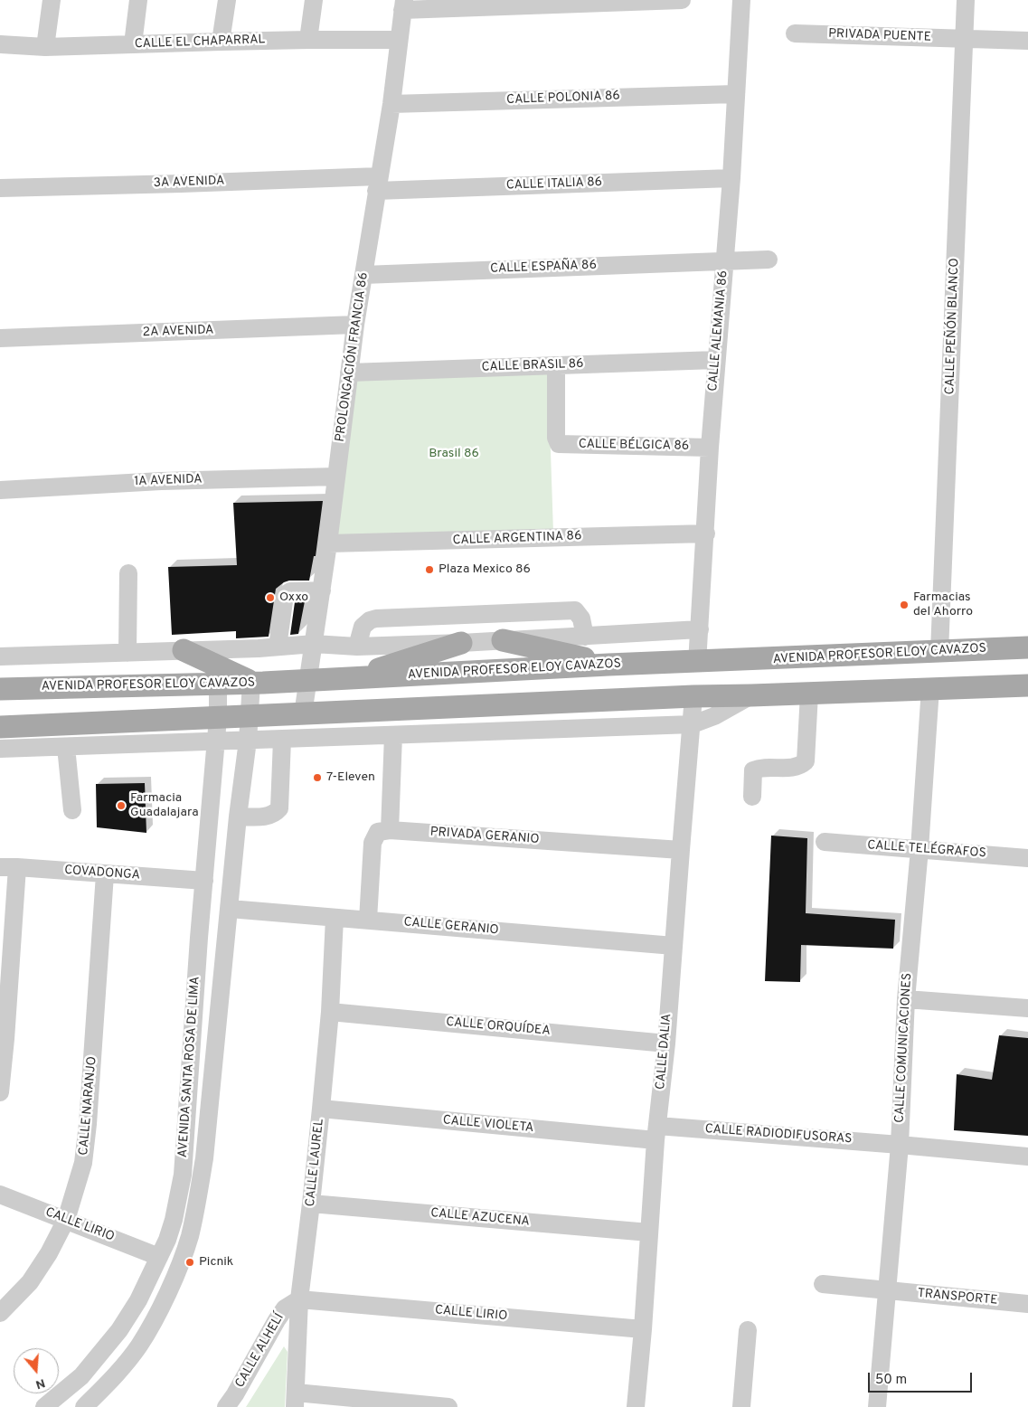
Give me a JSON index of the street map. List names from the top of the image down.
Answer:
{
  "streets": {
    "main road": ["AVENIDA PROFESOR ELOY CAVAZOS"],
    "street": [
      "PRIVADA PUENTE",
      "CALLE EL CHAPARRAL",
      "CALLE POLONIA 86",
      "3A AVENIDA",
      "CALLE ITALIA 86",
      "CALLE ESPAÑA 86",
      "CALLE PEÑÓN BLANCO",
      "CALLE ALEMANIA 86",
      "2A AVENIDA",
      "PROLONGACIÓN FRANCIA 86",
      "CALLE BRASIL 86",
      "CALLE BÉLGICA 86",
      "1A AVENIDA",
      "CALLE ARGENTINA 86",
      "PRIVADA GERANIO",
      "CALLE TELÉGRAFOS",
      "COVADONGA",
      "CALLE GERANIO",
      "CALLE ORQUÍDEA",
      "CALLE COMUNICACIONES",
      "CALLE DALIA",
      "AVENIDA SANTA ROSA DE LIMA",
      "CALLE NARANJO",
      "CALLE VIOLETA",
      "CALLE RADIODIFUSORAS",
      "CALLE LAUREL",
      "CALLE AZUCENA",
      "CALLE LIRIO",
      "TRANSPORTE",
      "CALLE ALHELÍ"
    ]
  },
  "crossings": [
    ["PRIVADA PUENTE", "CALLE PEÑÓN BLANCO"],
    ["CALLE EL CHAPARRAL", "PROLONGACIÓN FRANCIA 86"],
    ["CALLE POLONIA 86", "CALLE ALEMANIA 86"],
    ["CALLE POLONIA 86", "PROLONGACIÓN FRANCIA 86"],
    ["3A AVENIDA", "CALLE ITALIA 86"],
    ["3A AVENIDA", "PROLONGACIÓN FRANCIA 86"],
    ["CALLE ITALIA 86", "CALLE ALEMANIA 86"],
    ["CALLE ITALIA 86", "PROLONGACIÓN FRANCIA 86"],
    ["CALLE ESPAÑA 86", "CALLE ALEMANIA 86"],
    ["CALLE ESPAÑA 86", "PROLONGACIÓN FRANCIA 86"],
    ["CALLE PEÑÓN BLANCO", "AVENIDA PROFESOR ELOY CAVAZOS"],
    ["CALLE ALEMANIA 86", "CALLE BRASIL 86"],
    ["CALLE ALEMANIA 86", "CALLE BÉLGICA 86"],
    ["CALLE ALEMANIA 86", "CALLE ARGENTINA 86"],
    ["CALLE ALEMANIA 86", "AVENIDA PROFESOR ELOY CAVAZOS"],
    ["2A AVENIDA", "PROLONGACIÓN FRANCIA 86"],
    ["PROLONGACIÓN FRANCIA 86", "CALLE BRASIL 86"],
    ["PROLONGACIÓN FRANCIA 86", "1A AVENIDA"],
    ["PROLONGACIÓN FRANCIA 86", "CALLE ARGENTINA 86"],
    ["PROLONGACIÓN FRANCIA 86", "AVENIDA PROFESOR ELOY CAVAZOS"],
    ["CALLE BRASIL 86", "CALLE BÉLGICA 86"],
    ["AVENIDA PROFESOR ELOY CAVAZOS", "AVENIDA SANTA ROSA DE LIMA"],
    ["PRIVADA GERANIO", "CALLE DALIA"],
    ["CALLE TELÉGRAFOS", "CALLE COMUNICACIONES"],
    ["COVADONGA", "AVENIDA SANTA ROSA DE LIMA"],
    ["COVADONGA", "CALLE NARANJO"],
    ["CALLE GERANIO", "CALLE DALIA"],
    ["CALLE GERANIO", "AVENIDA SANTA ROSA DE LIMA"],
    ["CALLE GERANIO", "CALLE LAUREL"],
    ["CALLE ORQUÍDEA", "CALLE DALIA"],
    ["CALLE ORQUÍDEA", "CALLE LAUREL"],
    ["CALLE COMUNICACIONES", "CALLE RADIODIFUSORAS"],
    ["CALLE COMUNICACIONES", "TRANSPORTE"],
    ["CALLE DALIA", "CALLE VIOLETA"],
    ["CALLE DALIA", "CALLE RADIODIFUSORAS"],
    ["CALLE DALIA", "CALLE AZUCENA"],
    ["CALLE DALIA", "CALLE LIRIO"],
    ["AVENIDA SANTA ROSA DE LIMA", "CALLE LIRIO"],
    ["CALLE NARANJO", "CALLE LIRIO"],
    ["CALLE VIOLETA", "CALLE RADIODIFUSORAS"],
    ["CALLE VIOLETA", "CALLE LAUREL"],
    ["CALLE LAUREL", "CALLE AZUCENA"],
    ["CALLE LAUREL", "CALLE LIRIO"],
    ["CALLE LAUREL", "CALLE ALHELÍ"],
    ["CALLE LIRIO", "CALLE ALHELÍ"]
  ],
  "parks": ["Brasil 86"],
  "places": [
    "Plaza Mexico 86",
    "Oxxo",
    "Farmacias del Ahorro",
    "7-Eleven",
    "Farmacia Guadalajara",
    "Picnik"
  ],
  "scale_bar": "50 m",
  "north": "bottom"
}
